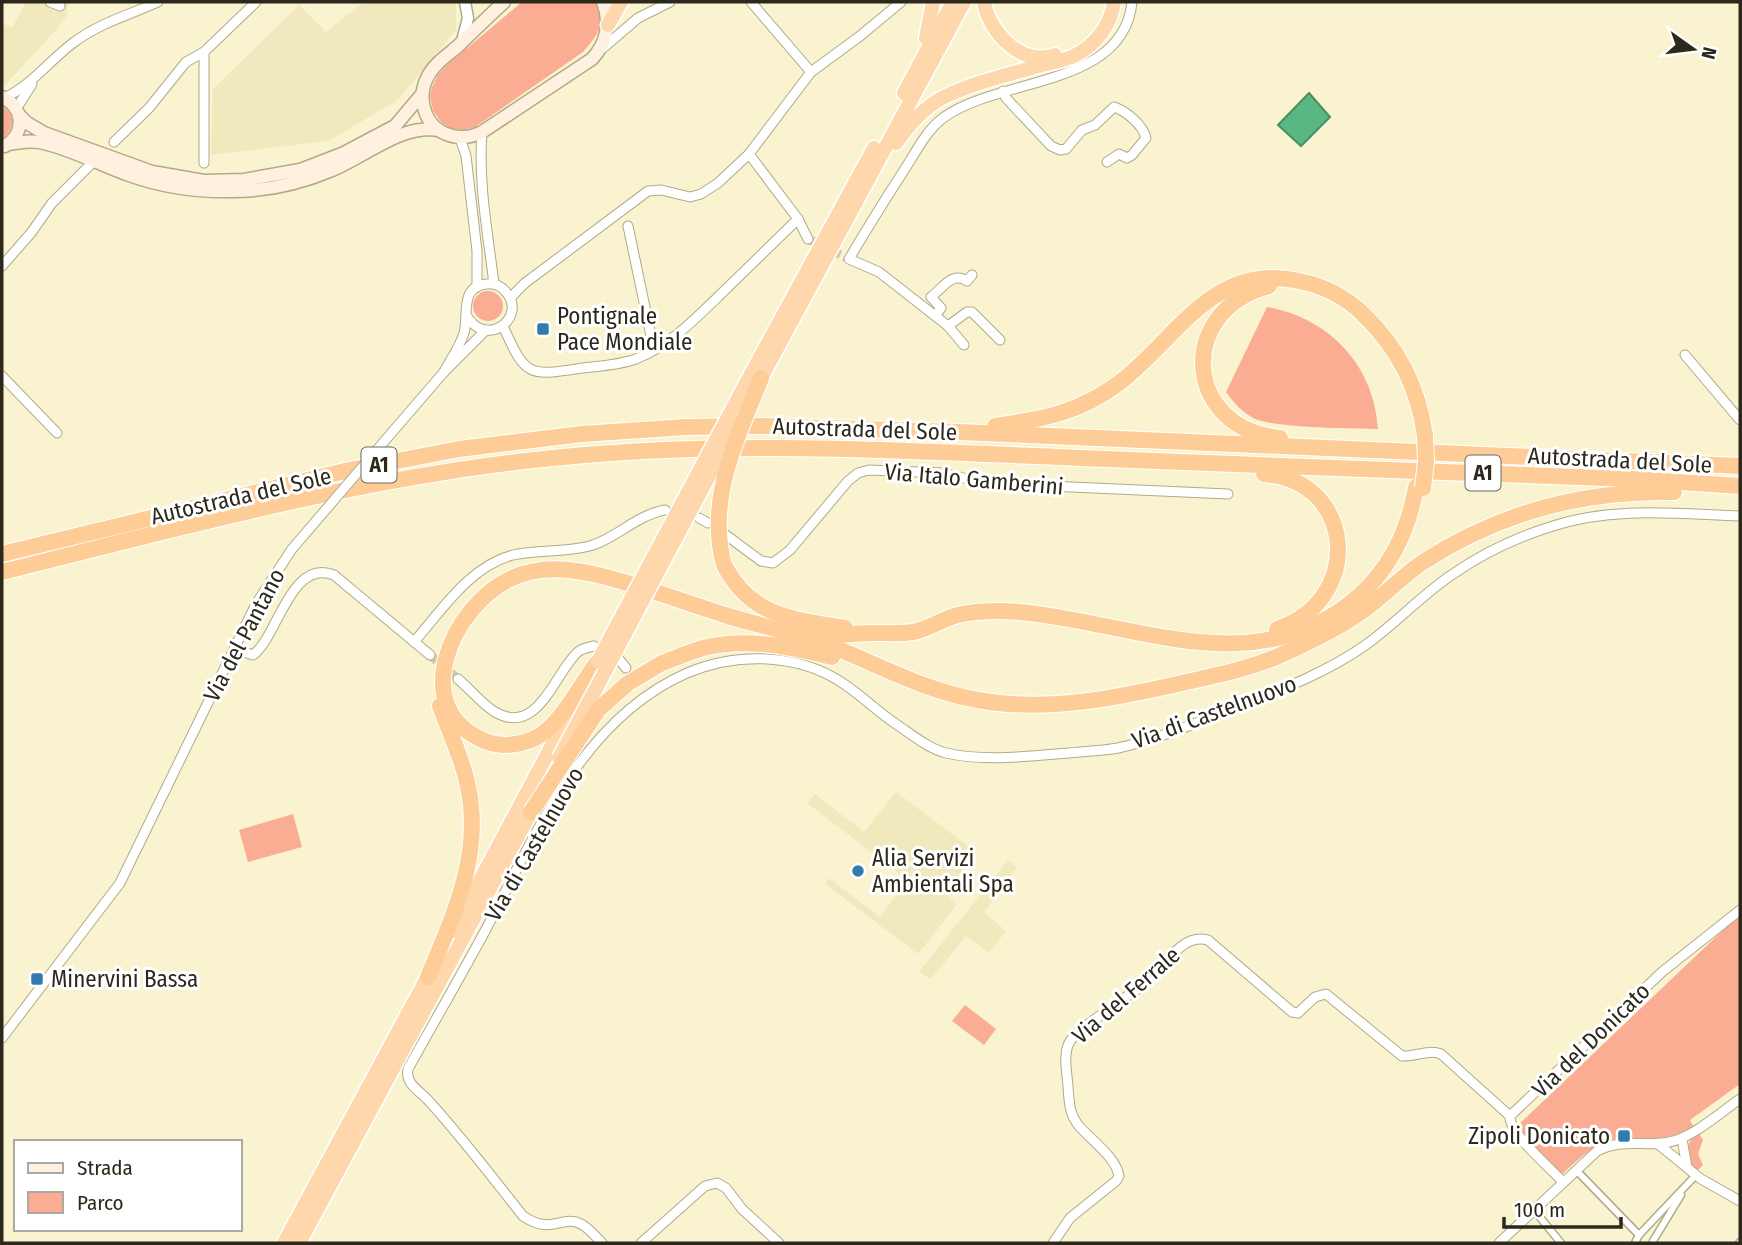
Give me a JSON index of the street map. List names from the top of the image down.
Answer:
{
  "streets": {
    "highway": ["Autostrada del Sole", "A1"],
    "street": [
      "Via Italo Gamberini",
      "Via del Pantano",
      "Via di Castelnuovo",
      "Via del Ferrale",
      "Via del Donicato"
    ]
  },
  "crossings": [
    ["Via del Ferrale", "Via del Donicato"]
  ],
  "places": {
    "transit": ["Pontignale Pace Mondiale", "Minervini Bassa", "Zipoli Donicato"],
    "other": ["Alia Servizi Ambientali Spa"]
  },
  "legend": ["Strada", "Parco"],
  "scale_bar": "100 m",
  "north": "right"
}
